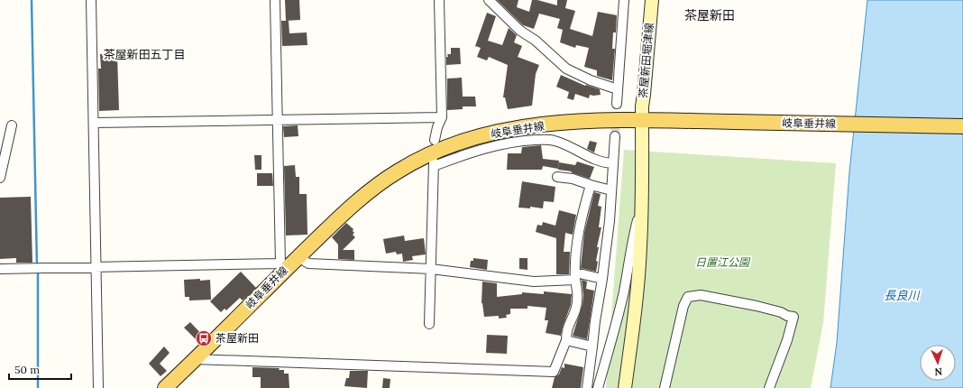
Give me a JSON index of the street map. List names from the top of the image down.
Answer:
{
  "streets": {
    "main road": ["岐阜垂井線"],
    "street": ["茶屋新田堀津線"]
  },
  "crossings": [
    ["茶屋新田堀津線", "岐阜垂井線"]
  ],
  "districts": ["茶屋新田", "茶屋新田五丁目"],
  "water": ["長良川"],
  "parks": ["日置江公園"],
  "places": {
    "bus stop": ["茶屋新田"]
  },
  "scale_bar": "50 m",
  "north": "bottom"
}
